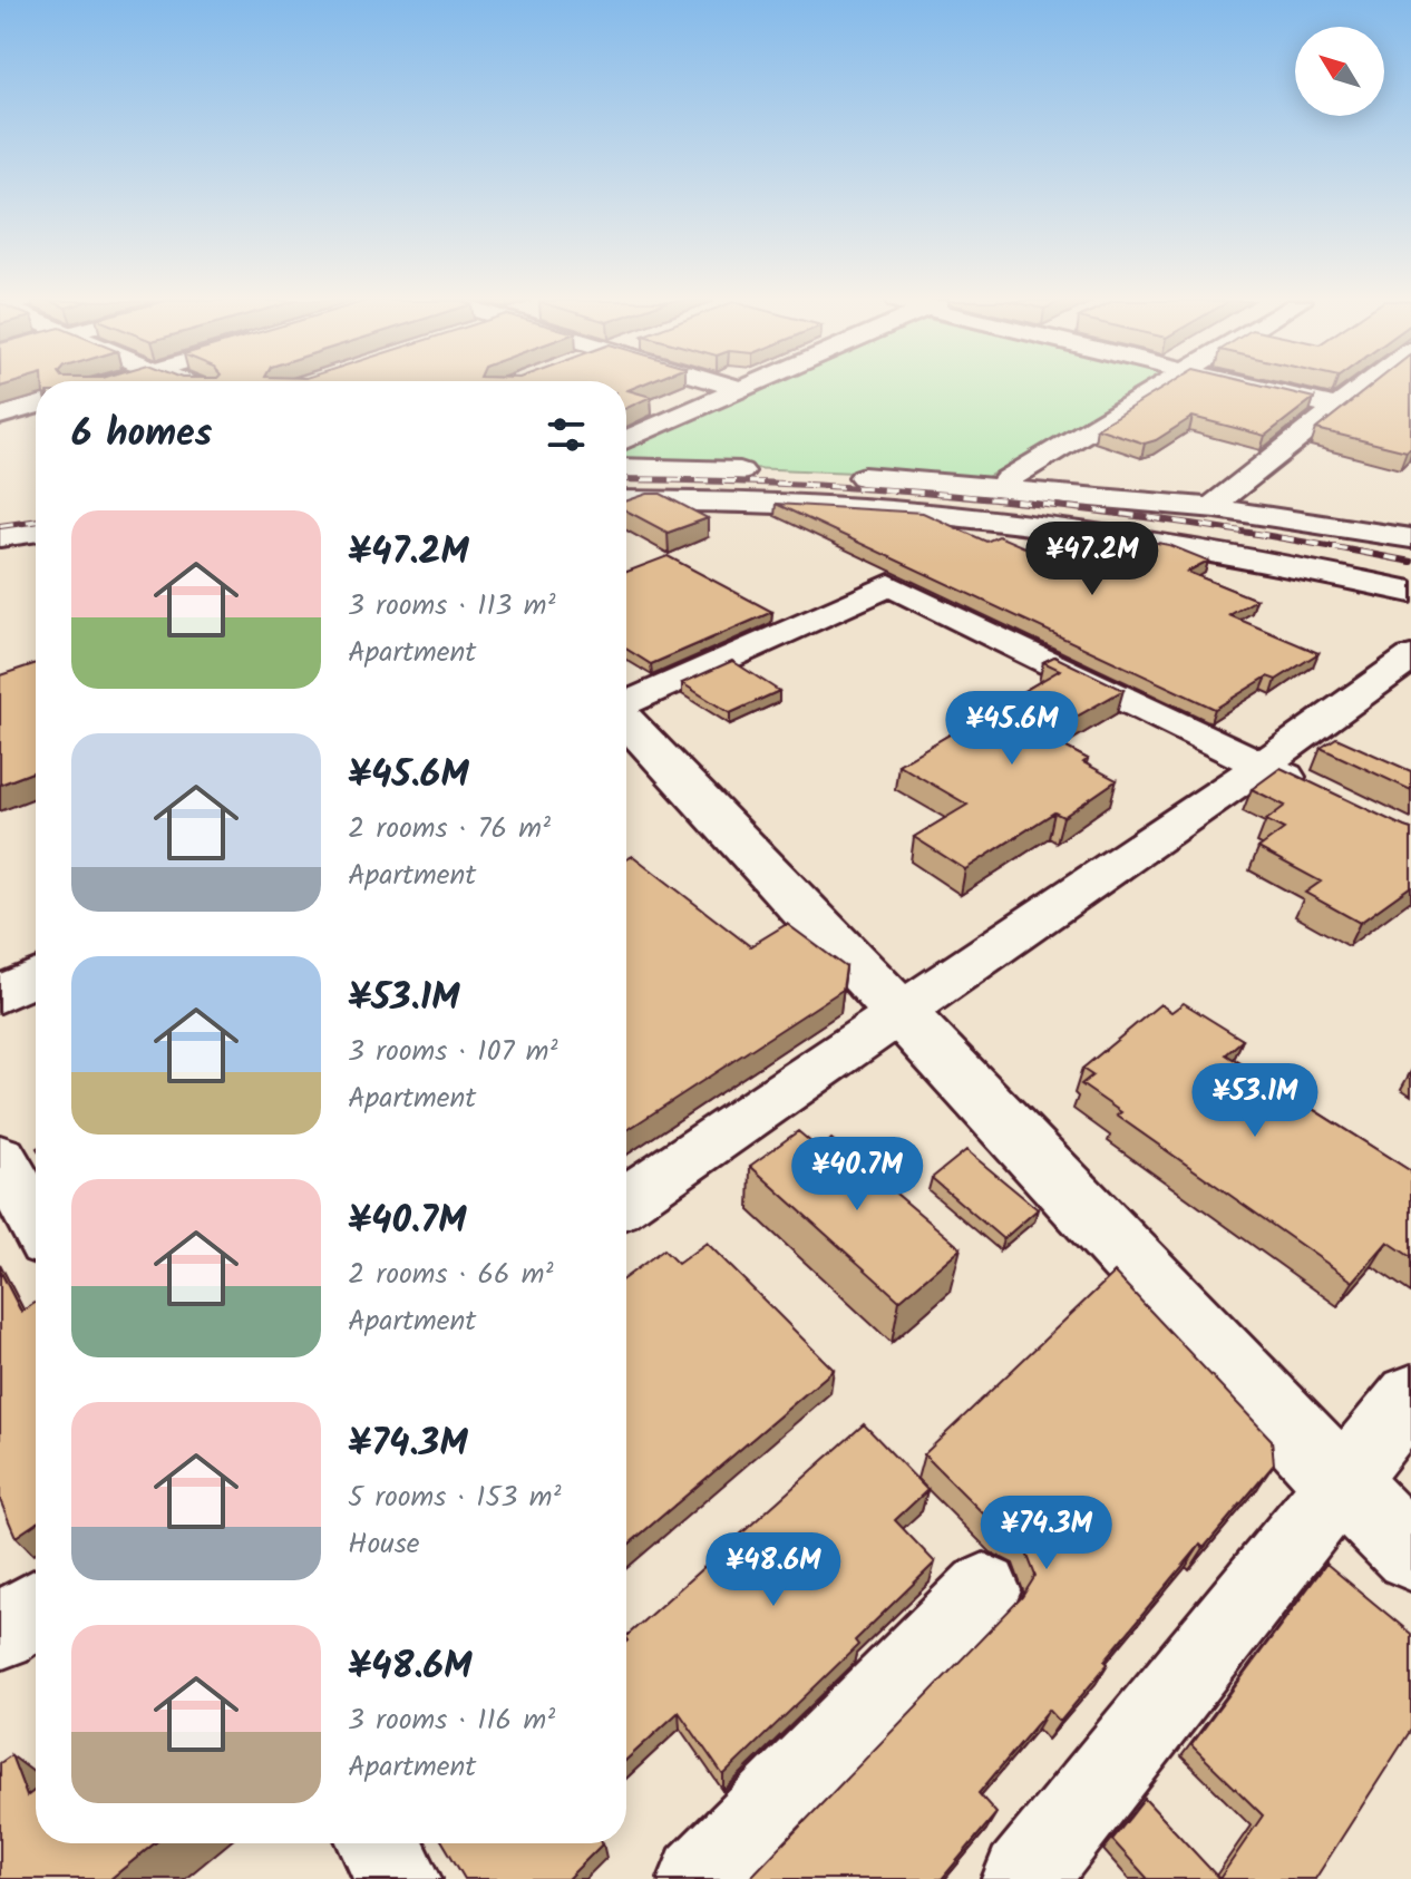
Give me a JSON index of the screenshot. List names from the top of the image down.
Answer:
{
  "north": "top left",
  "page": {
    "heading": "6 homes",
    "list": [
      {
        "name": "¥47.2M",
        "note": "3 rooms · 113 m² · Apartment"
      },
      {
        "name": "¥45.6M",
        "note": "2 rooms · 76 m² · Apartment"
      },
      {
        "name": "¥53.1M",
        "note": "3 rooms · 107 m² · Apartment"
      },
      {
        "name": "¥40.7M",
        "note": "2 rooms · 66 m² · Apartment"
      },
      {
        "name": "¥74.3M",
        "note": "5 rooms · 153 m² · House"
      },
      {
        "name": "¥48.6M",
        "note": "3 rooms · 116 m² · Apartment"
      }
    ],
    "price": [
      "¥47.2M",
      "¥45.6M",
      "¥53.1M",
      "¥40.7M",
      "¥74.3M",
      "¥48.6M"
    ]
  }
}
